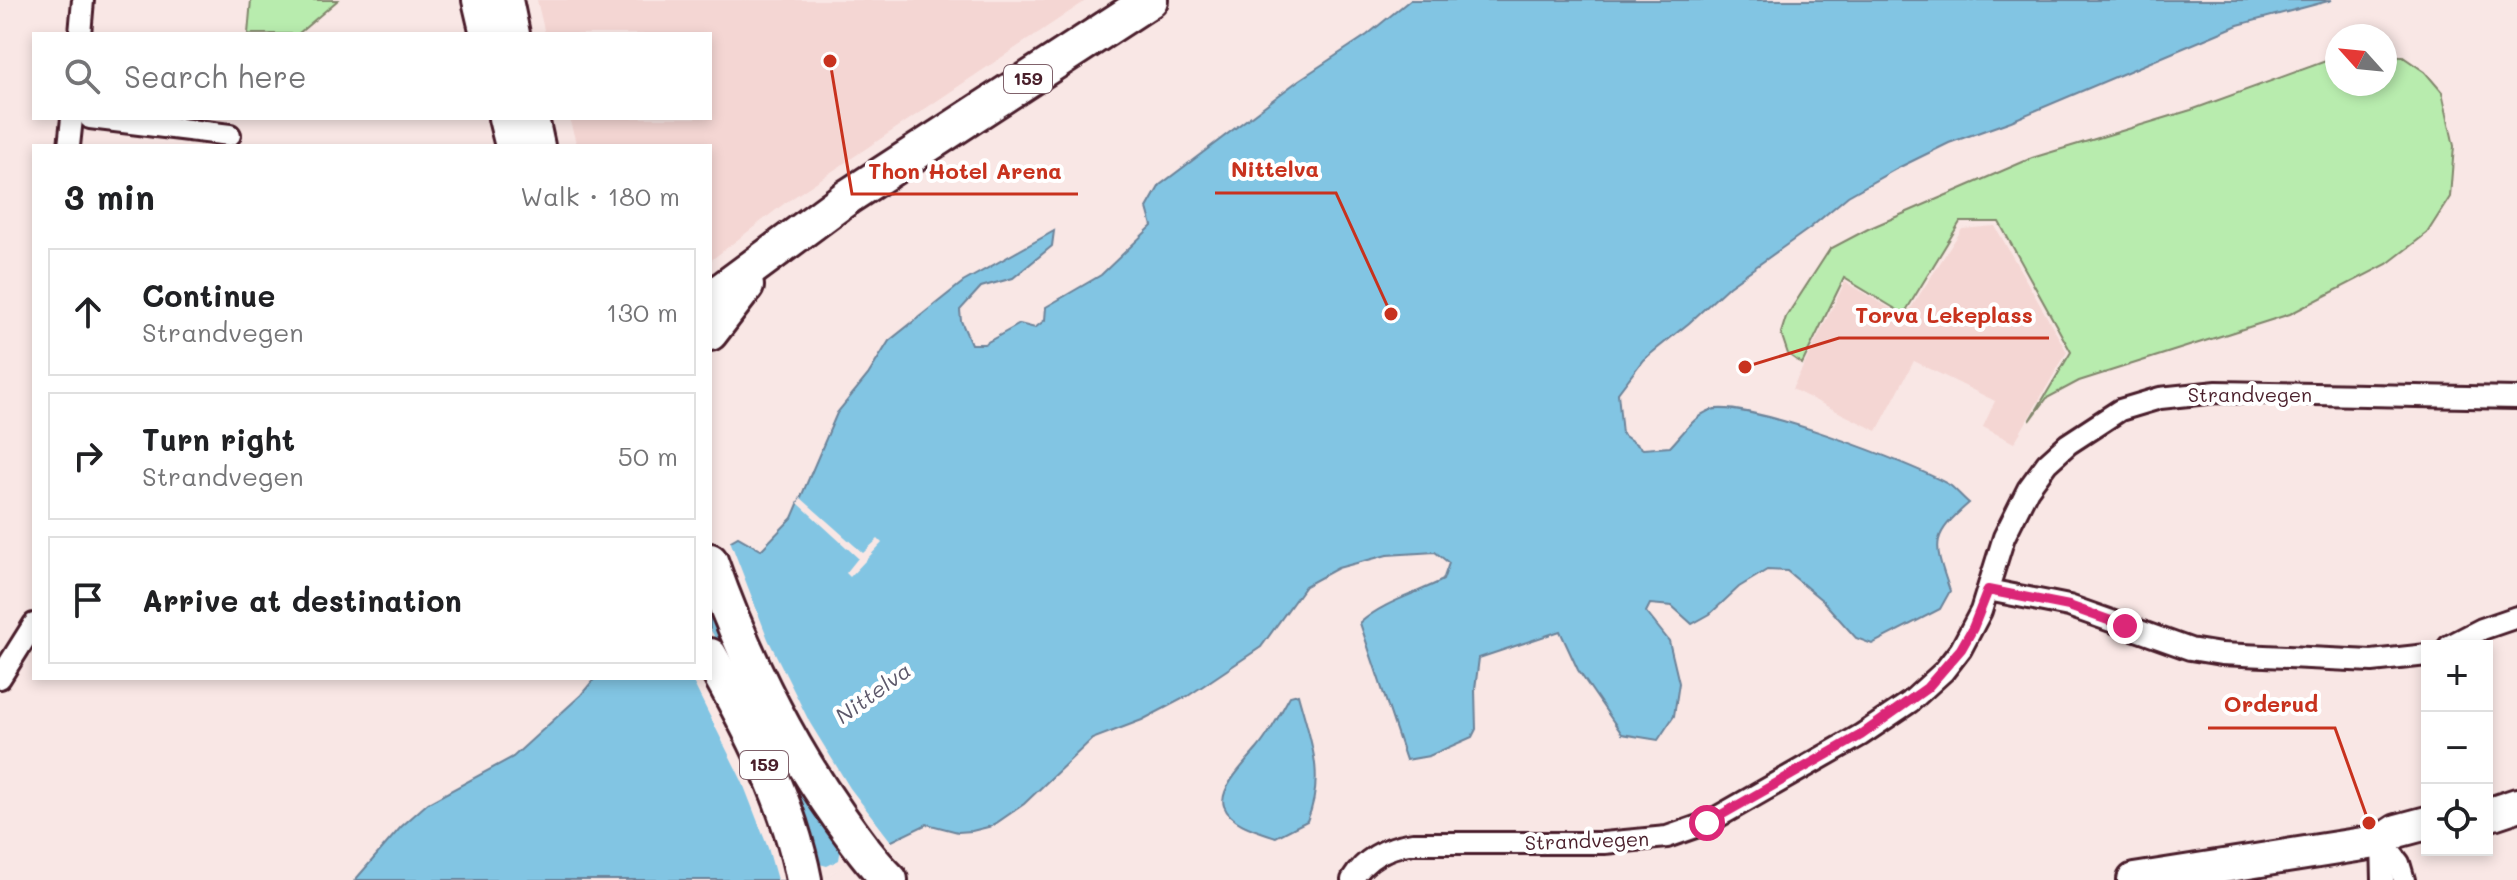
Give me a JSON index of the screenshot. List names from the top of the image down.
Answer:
{
  "streets": {
    "highway": ["159"],
    "street": ["Strandvegen"]
  },
  "water": ["Nittelva"],
  "places": [
    "Thon Hotel Arena",
    "Nittelva",
    "Torva Lekeplass",
    "Orderud"
  ],
  "north": "top left",
  "page": {
    "search": "Search here",
    "heading": ["3 min", "Walk · 180 m"],
    "list": [
      ["Continue", "Strandvegen", "130 m"],
      ["Turn right", "Strandvegen", "50 m"],
      "Arrive at destination"
    ],
    "map_buttons": ["+", "−"]
  }
}
